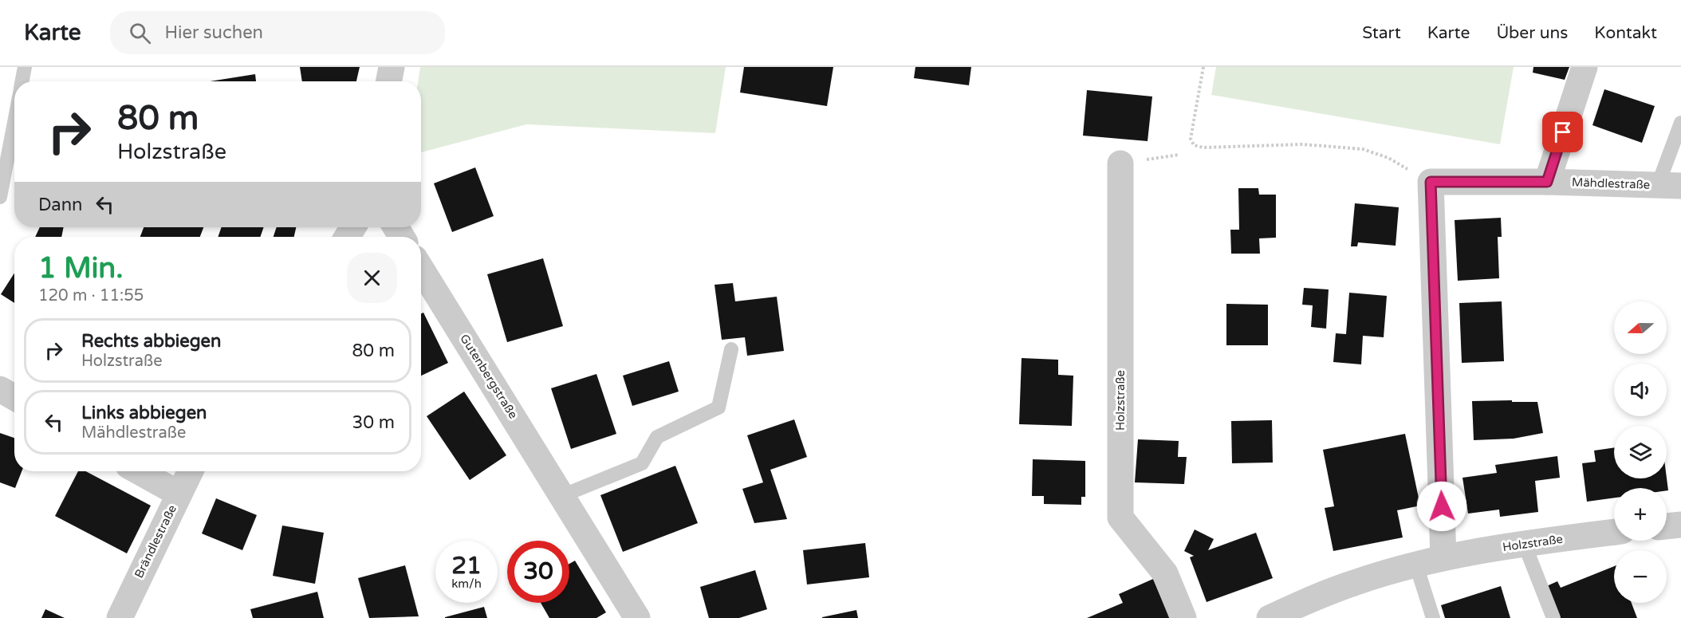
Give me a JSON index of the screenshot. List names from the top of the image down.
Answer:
{
  "streets": {
    "street": [
      "Mähdlestraße",
      "Gutenbergstraße",
      "Holzstraße",
      "Brändlestraße"
    ]
  },
  "north": "left",
  "page": {
    "header": "Karte",
    "search": "Hier suchen",
    "nav": [
      "Start",
      "Karte",
      "Über uns",
      "Kontakt"
    ],
    "turn": ["80 m", "Holzstraße"],
    "then": "Dann",
    "heading": ["1 Min.", "120 m · 11:55"],
    "map_buttons": ["+", "−"],
    "list": [
      {
        "name": "Rechts abbiegen",
        "note": "Holzstraße",
        "value": "80 m"
      },
      {
        "name": "Links abbiegen",
        "note": "Mähdlestraße",
        "value": "30 m"
      }
    ],
    "speed": "21 km/h",
    "limit": "30"
  }
}
